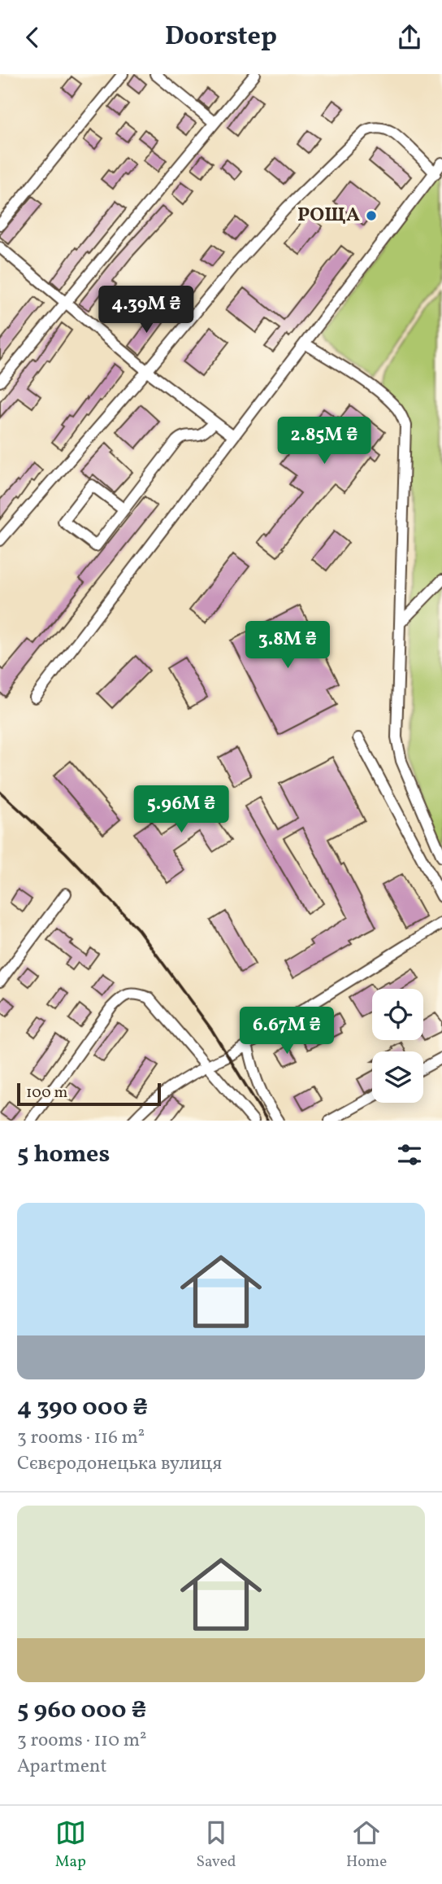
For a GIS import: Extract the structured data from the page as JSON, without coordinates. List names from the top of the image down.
{
  "places": ["РОЩА"],
  "scale_bar": "100 m",
  "page": {
    "header": "Doorstep",
    "price": [
      "4.39M ₴",
      "2.85M ₴",
      "3.8M ₴",
      "5.96M ₴",
      "6.67M ₴"
    ],
    "scale": "100 m",
    "heading": "5 homes",
    "list": [
      {
        "name": "4 390 000 ₴",
        "note": "3 rooms · 116 m² · Сєвєродонецька вулиця"
      },
      {
        "name": "5 960 000 ₴",
        "note": "3 rooms · 110 m² · Apartment"
      }
    ],
    "tabs": ["Map", "Saved", "Home"]
  }
}
